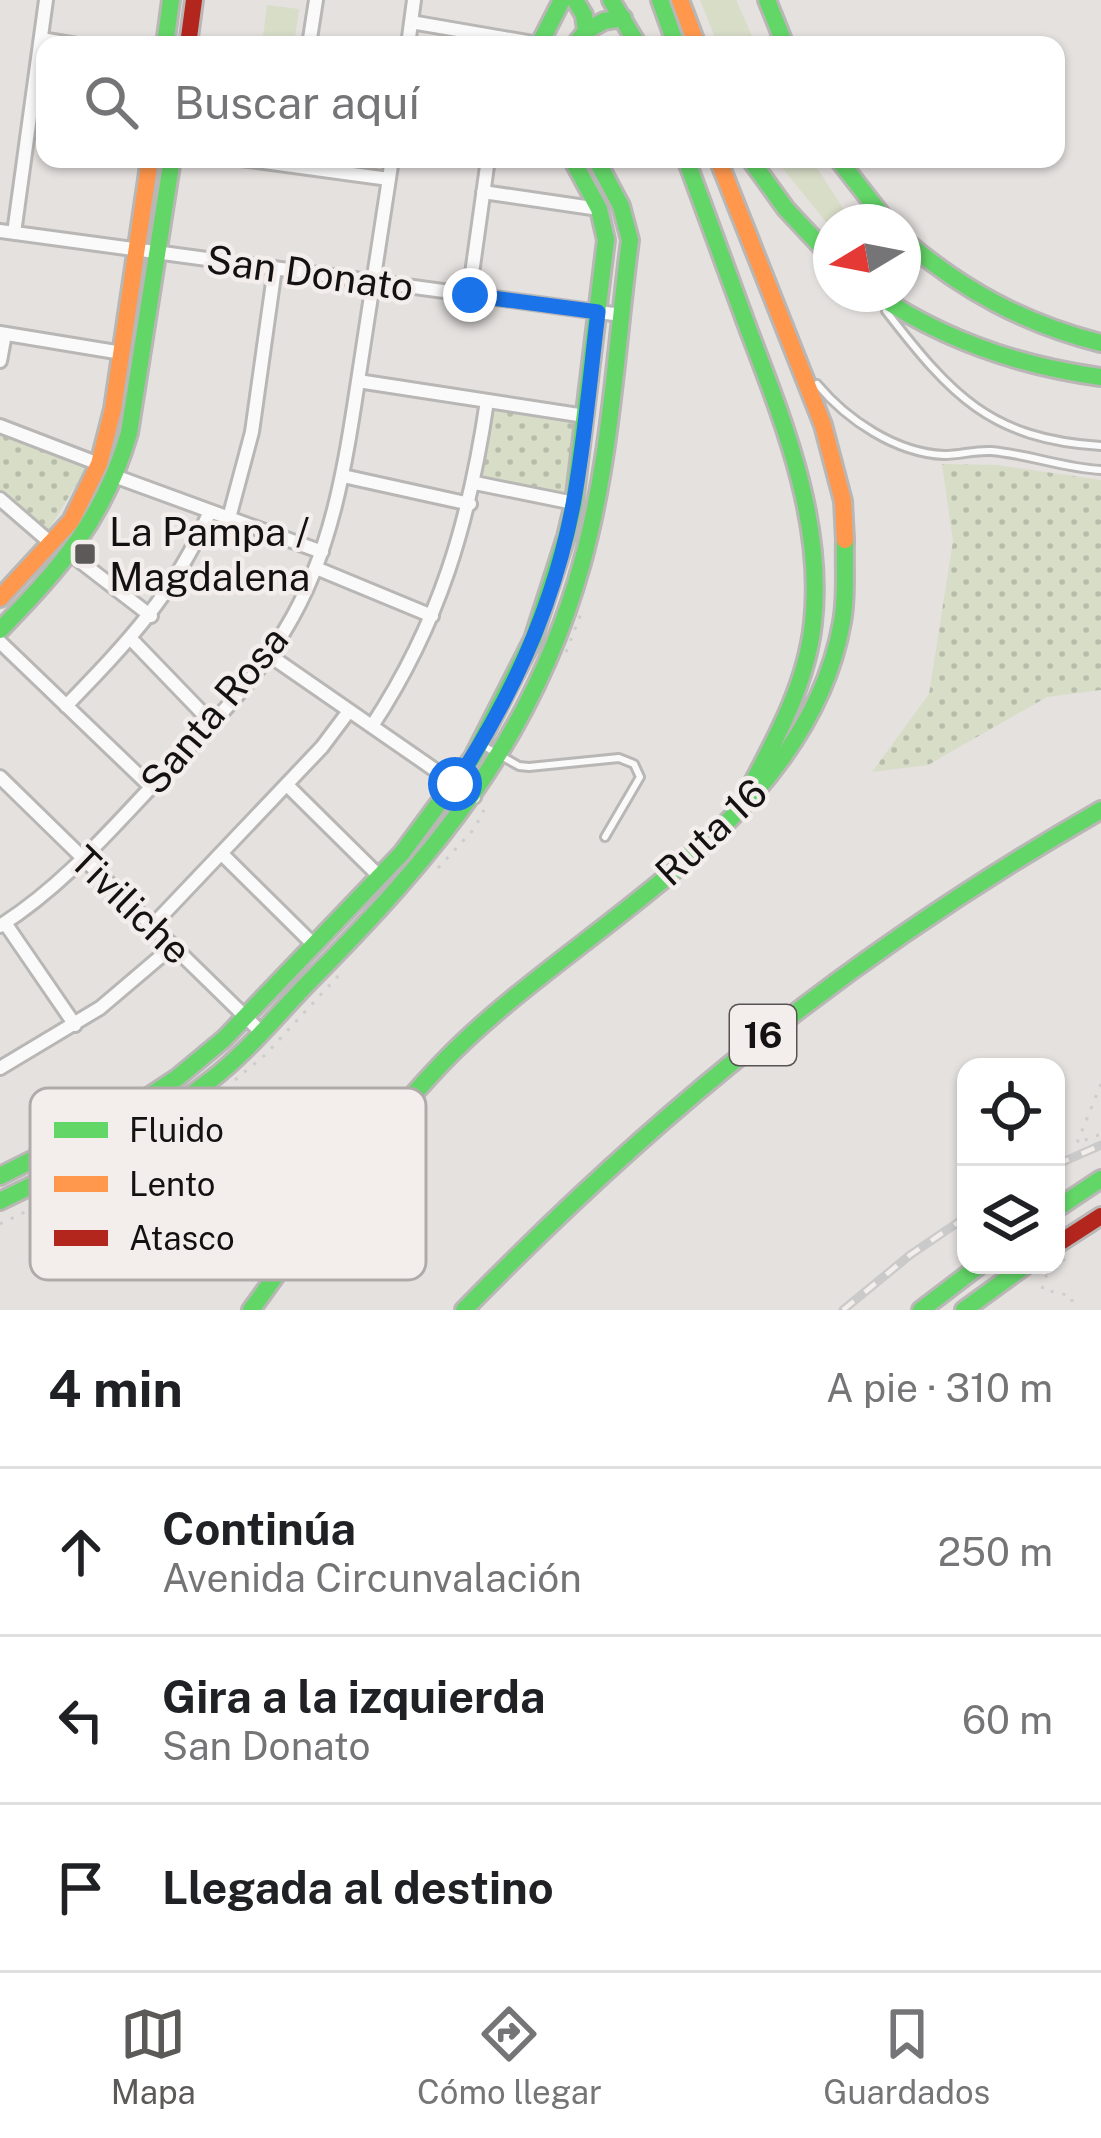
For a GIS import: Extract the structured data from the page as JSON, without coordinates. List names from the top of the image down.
{
  "streets": {
    "main road": ["Ruta 16", "16"],
    "street": ["San Donato", "Santa Rosa", "Tiviliche"]
  },
  "crossings": [
    ["San Donato", "Santa Rosa"],
    ["Santa Rosa", "Tiviliche"]
  ],
  "places": {
    "transit": ["La Pampa / Magdalena"]
  },
  "legend": ["Fluido", "Lento", "Atasco"],
  "north": "left",
  "page": {
    "search": "Buscar aquí",
    "heading": ["4 min", "A pie · 310 m"],
    "list": [
      ["Continúa", "Avenida Circunvalación", "250 m"],
      ["Gira a la izquierda", "San Donato", "60 m"],
      "Llegada al destino"
    ],
    "nav": ["Mapa", "Cómo llegar", "Guardados"]
  }
}
